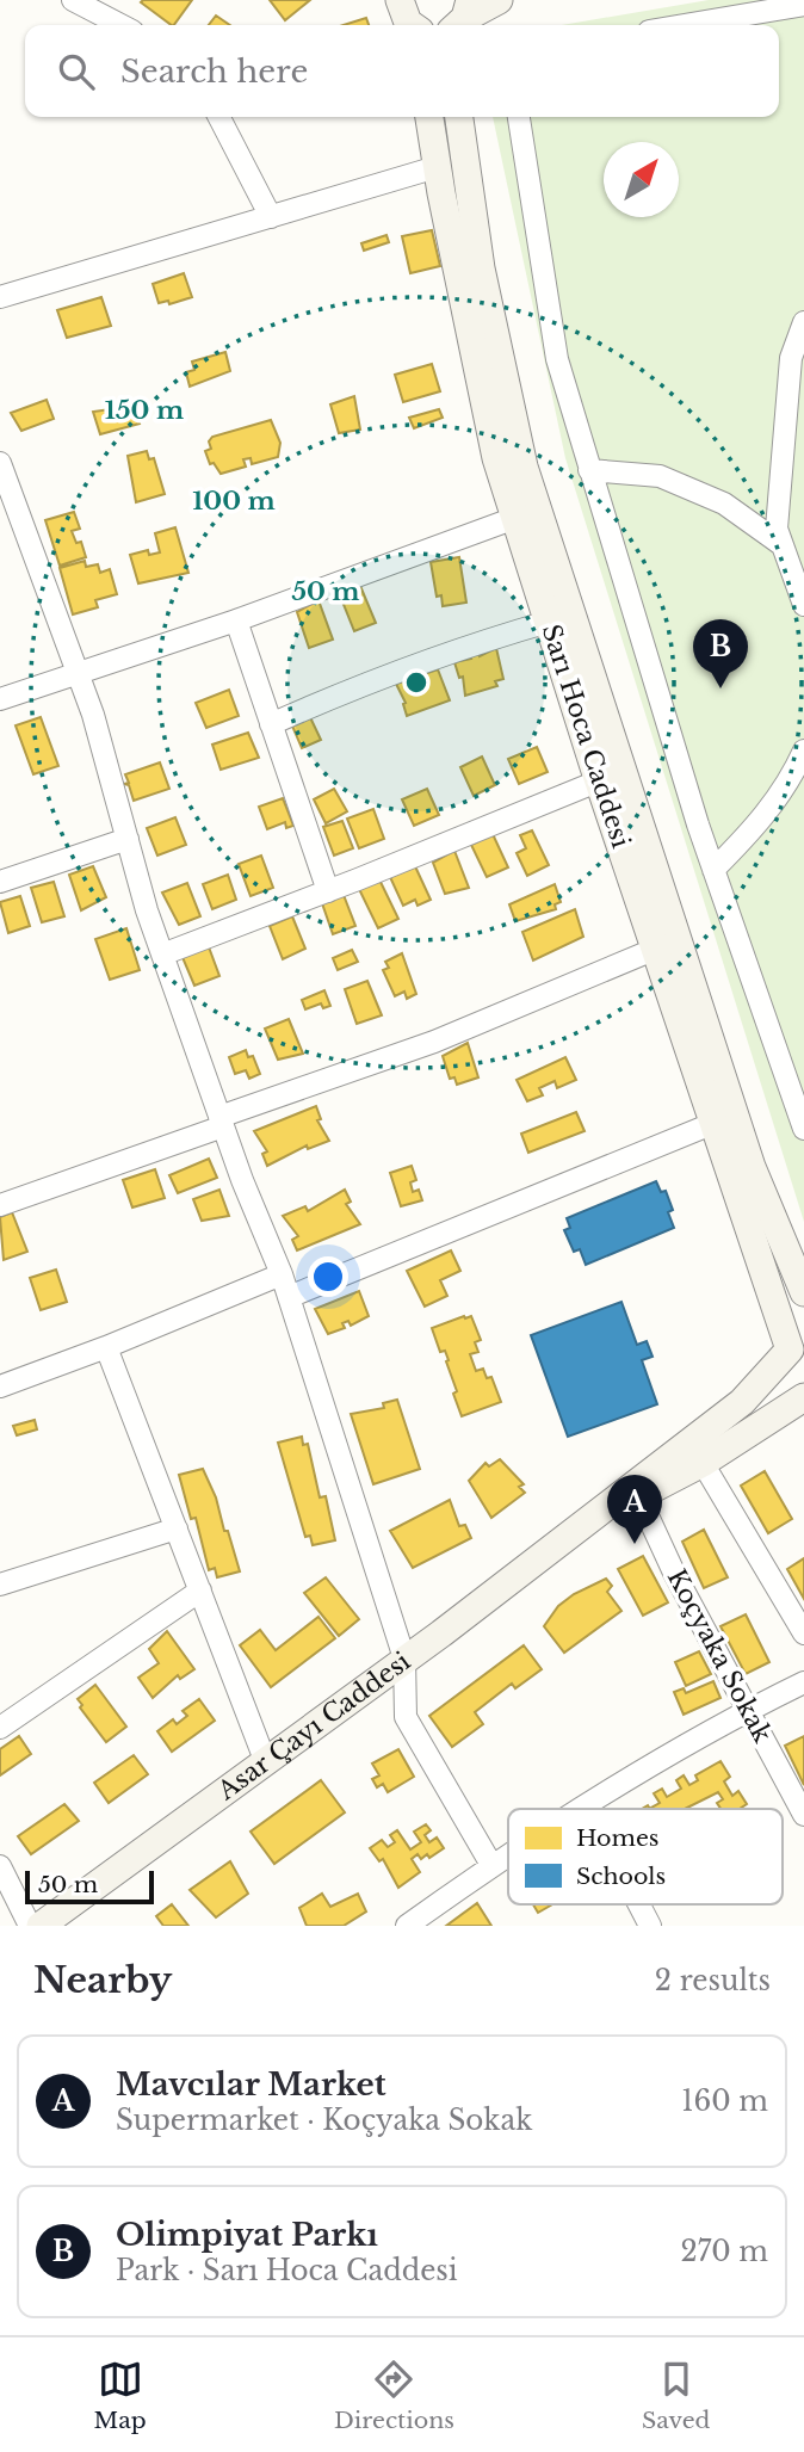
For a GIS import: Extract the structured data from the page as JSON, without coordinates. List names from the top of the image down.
{
  "streets": {
    "street": ["Sarı Hoca Caddesi", "Koçyaka Sokak", "Asar Çayı Caddesi"]
  },
  "legend": ["Homes", "Schools"],
  "scale_bar": "50 m",
  "north": "top right",
  "page": {
    "search": "Search here",
    "pins": ["B", "A"],
    "scale": "50 m",
    "heading": ["Nearby", "2 results"],
    "list": [
      {
        "mark": "A",
        "name": "Mavcılar Market",
        "note": "Supermarket · Koçyaka Sokak",
        "value": "160 m"
      },
      {
        "mark": "B",
        "name": "Olimpiyat Parkı",
        "note": "Park · Sarı Hoca Caddesi",
        "value": "270 m"
      }
    ],
    "nav": ["Map", "Directions", "Saved"]
  },
  "rings": ["150 m", "100 m", "50 m"]
}
